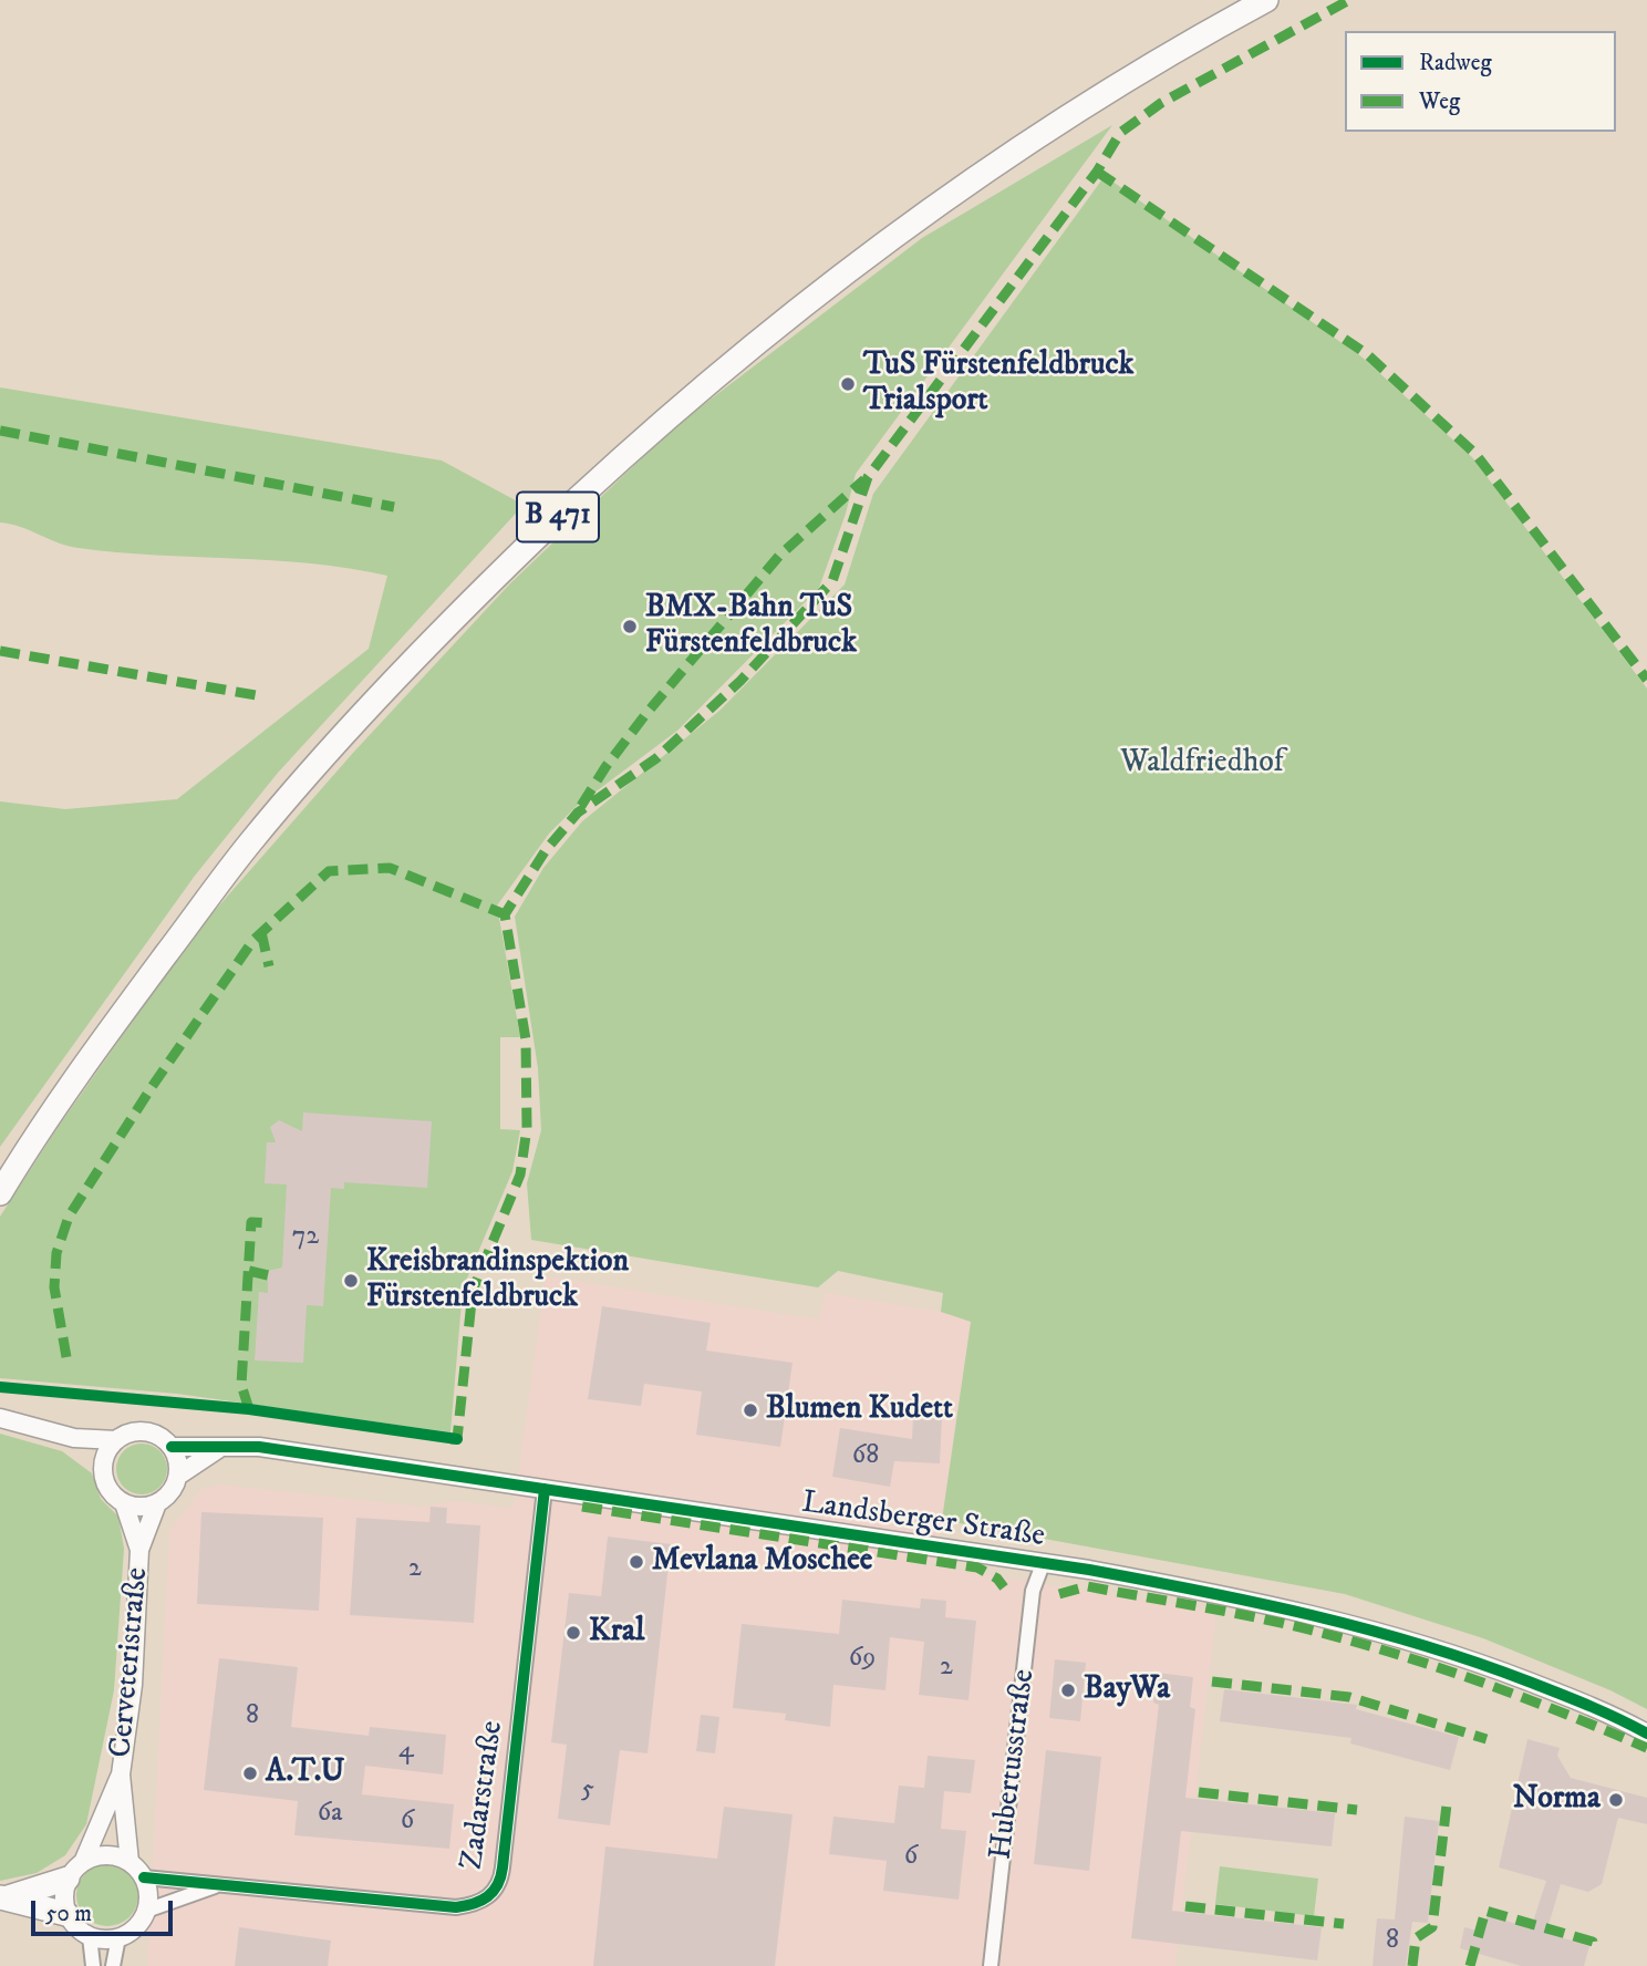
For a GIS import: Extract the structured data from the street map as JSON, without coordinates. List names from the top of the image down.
{
  "streets": {
    "highway": ["B 471"],
    "street": [
      "Landsberger Straße",
      "Cerveteristraße",
      "Hubertusstraße",
      "Zadarstraße"
    ]
  },
  "crossings": [
    ["Landsberger Straße", "Cerveteristraße"],
    ["Landsberger Straße", "Hubertusstraße"],
    ["Landsberger Straße", "Zadarstraße"],
    ["Cerveteristraße", "Zadarstraße"]
  ],
  "parks": ["Waldfriedhof"],
  "places": [
    "TuS Fürstenfeldbruck Trialsport",
    "BMX-Bahn TuS Fürstenfeldbruck",
    "Kreisbrandinspektion Fürstenfeldbruck",
    "Blumen Kudett",
    "Mevlana Moschee",
    "Kral",
    "BayWa",
    "A.T.U",
    "Norma"
  ],
  "house_numbers": [
    "72",
    "68",
    "2",
    "69",
    "2",
    "8",
    "4",
    "5",
    "6a",
    "6",
    "6",
    "8"
  ],
  "legend": ["Radweg", "Weg"],
  "scale_bar": "50 m"
}
